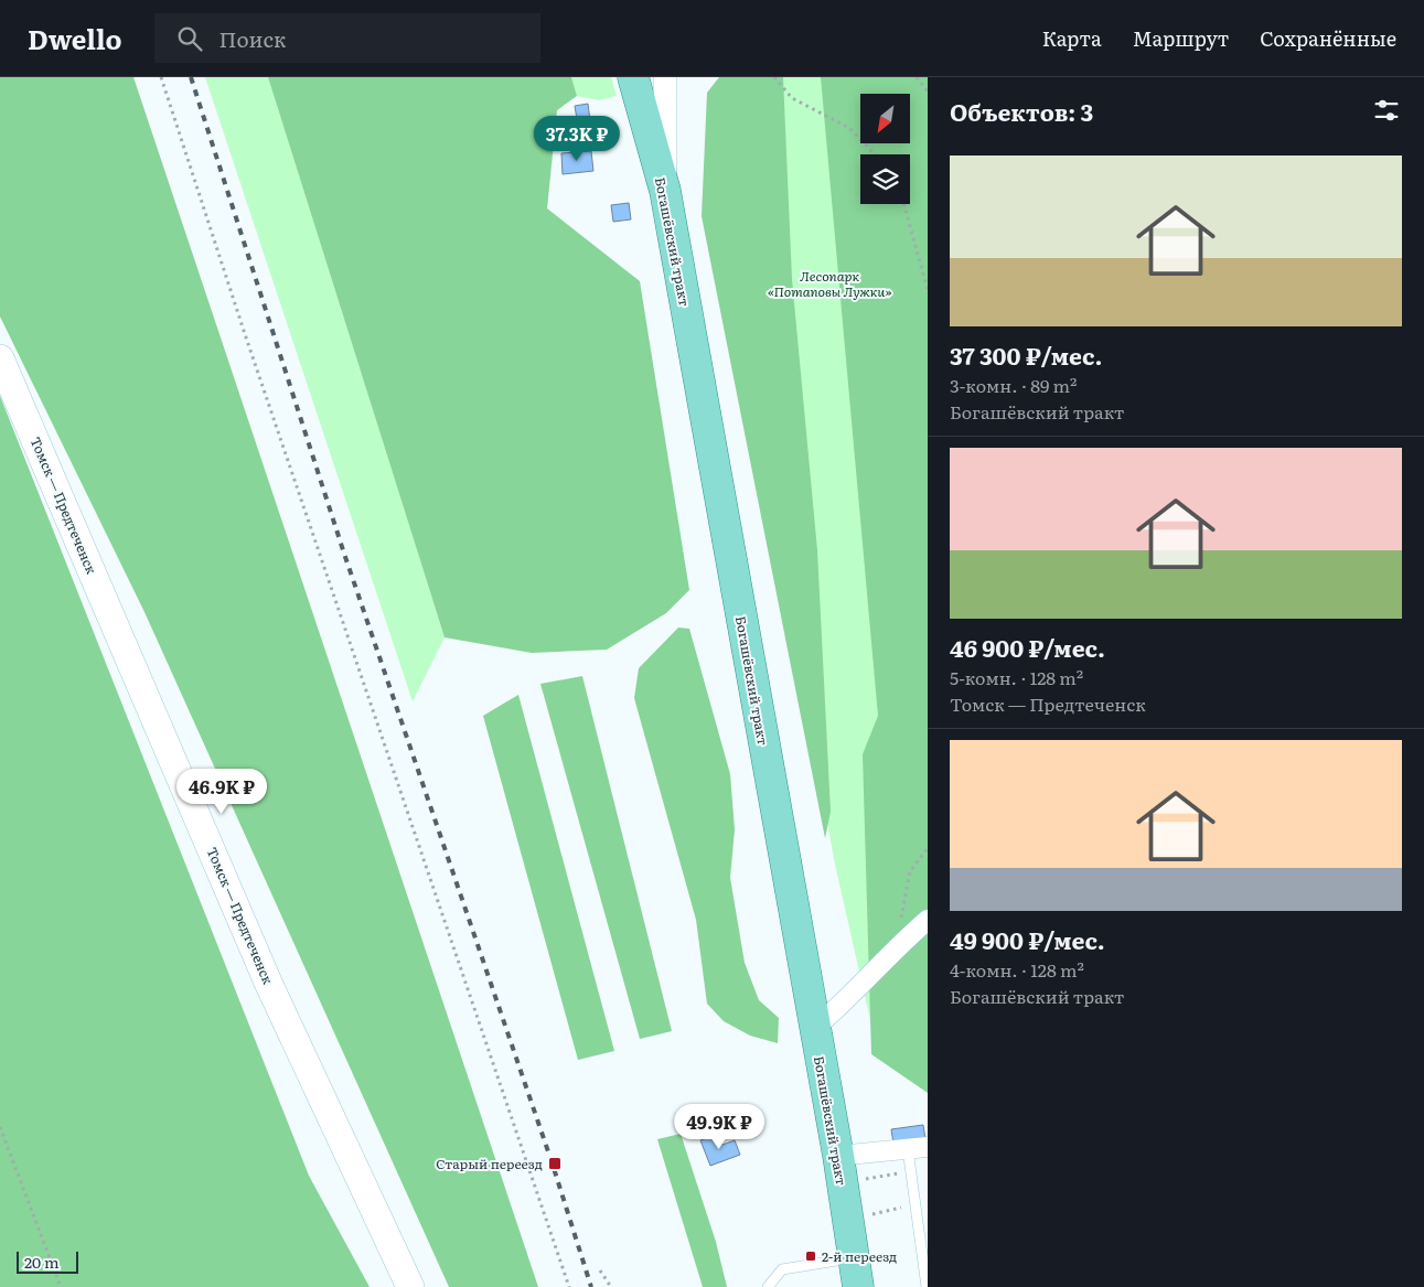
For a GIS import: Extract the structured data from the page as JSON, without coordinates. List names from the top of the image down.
{
  "streets": {
    "main road": ["Богашёвский тракт", "Томск — Предтеченск"]
  },
  "parks": ["Лесопарк «Потаповы Лужки»"],
  "places": {
    "transit": ["Старый переезд", "2-й переезд"]
  },
  "scale_bar": "20 m",
  "north": "bottom left",
  "page": {
    "header": "Dwello",
    "search": "Поиск",
    "nav": ["Карта", "Маршрут", "Сохранённые"],
    "heading": "Объектов: 3",
    "price": ["37.3K ₽", "46.9K ₽", "49.9K ₽"],
    "list": [
      {
        "name": "37 300 ₽/мес.",
        "note": "3-комн. · 89 m² · Богашёвский тракт"
      },
      {
        "name": "46 900 ₽/мес.",
        "note": "5-комн. · 128 m² · Томск — Предтеченск"
      },
      {
        "name": "49 900 ₽/мес.",
        "note": "4-комн. · 128 m² · Богашёвский тракт"
      }
    ],
    "scale": "20 m"
  }
}
